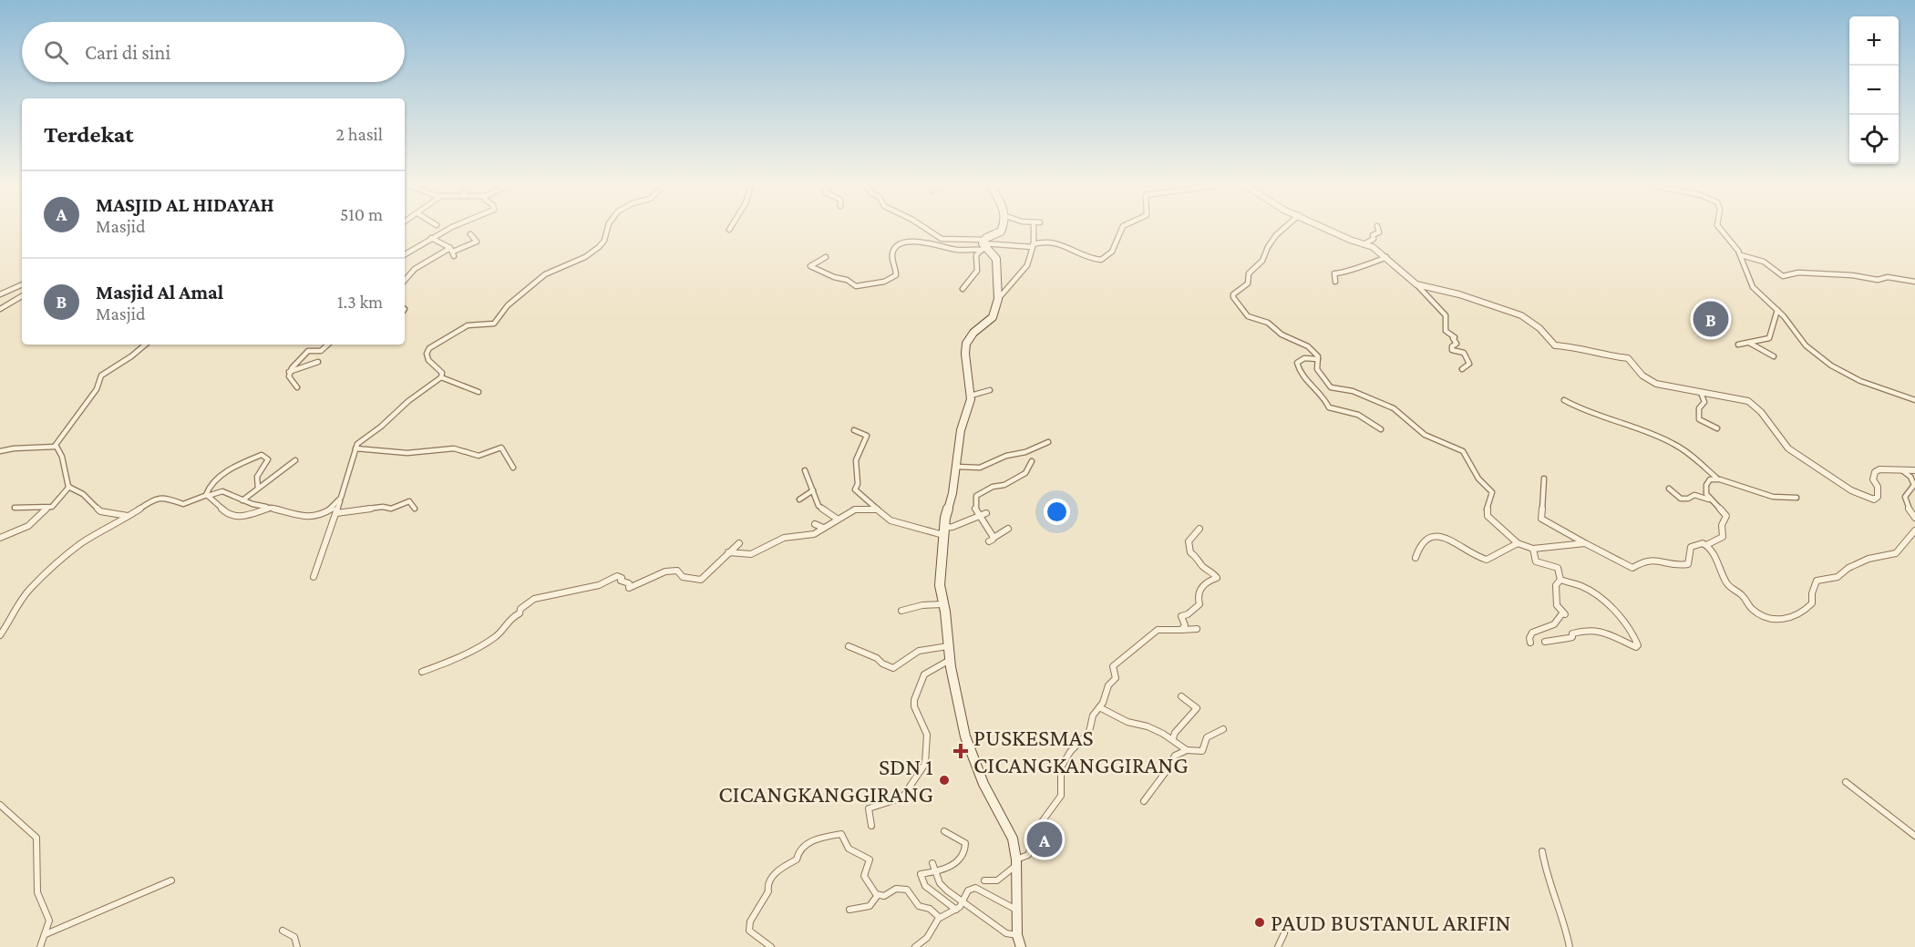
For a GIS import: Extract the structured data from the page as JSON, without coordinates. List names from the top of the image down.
{
  "places": {
    "health": ["PUSKESMAS CICANGKANGGIRANG"],
    "other": ["SDN 1 CICANGKANGGIRANG", "PAUD BUSTANUL ARIFIN"]
  },
  "page": {
    "map_buttons": ["+", "−"],
    "search": "Cari di sini",
    "heading": ["Terdekat", "2 hasil"],
    "list": [
      {
        "mark": "A",
        "name": "MASJID AL HIDAYAH",
        "note": "Masjid",
        "value": "510 m"
      },
      {
        "mark": "B",
        "name": "Masjid Al Amal",
        "note": "Masjid",
        "value": "1.3 km"
      }
    ],
    "pins": ["B", "A"]
  }
}
